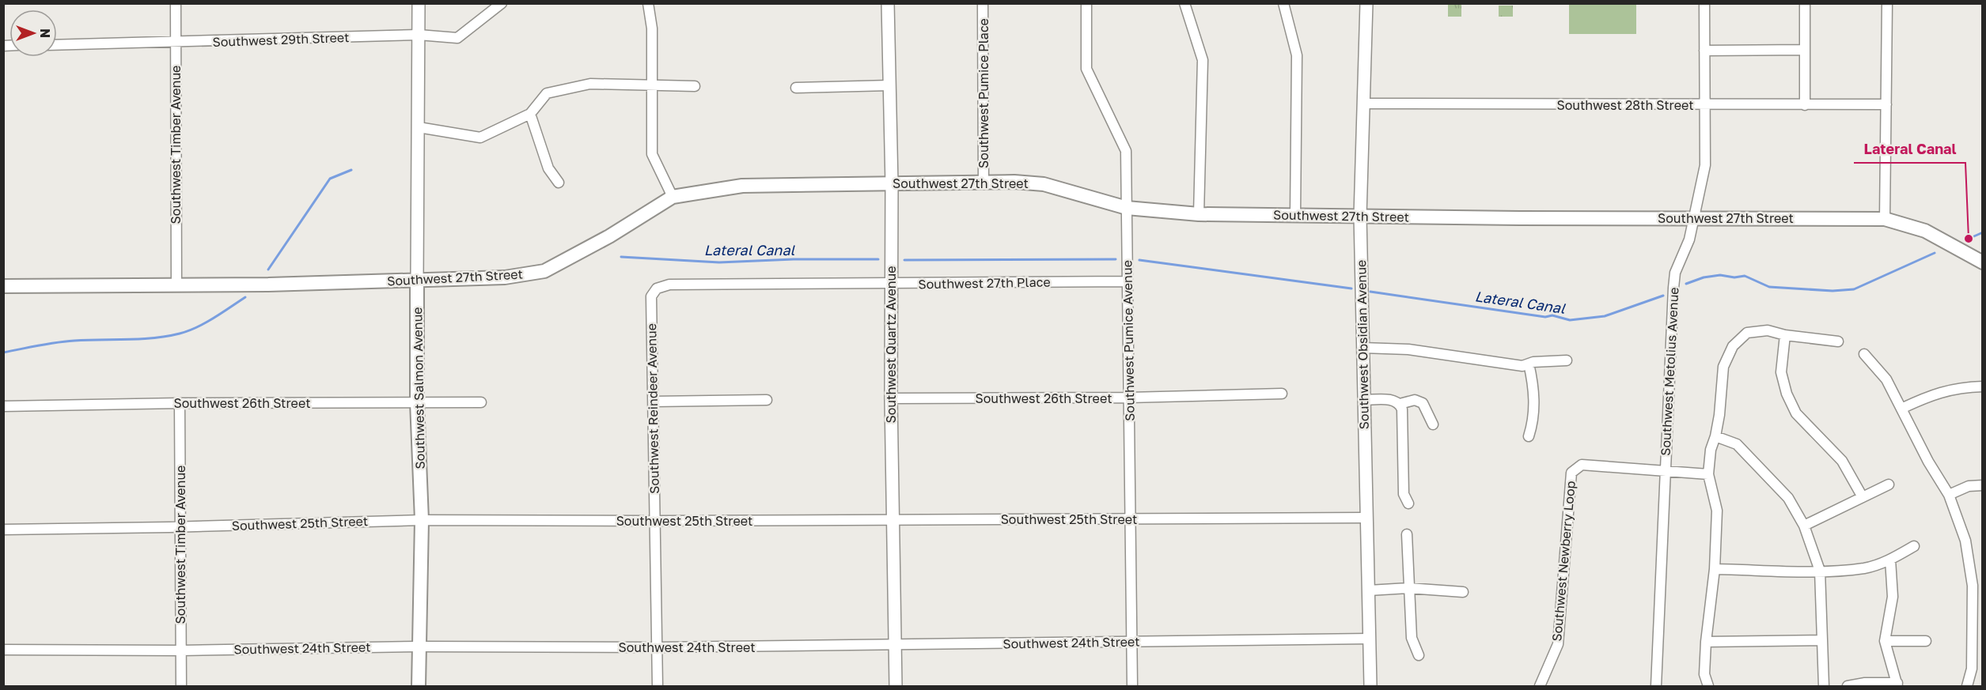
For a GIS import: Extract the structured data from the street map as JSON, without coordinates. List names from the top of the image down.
{
  "streets": {
    "main road": ["Southwest 27th Street", "Southwest Salmon Avenue"],
    "street": [
      "Southwest 29th Street",
      "Southwest Pumice Place",
      "Southwest 28th Street",
      "Southwest Timber Avenue",
      "Southwest 27th Place",
      "Southwest Pumice Avenue",
      "Southwest Quartz Avenue",
      "Southwest Obsidian Avenue",
      "Southwest Metolius Avenue",
      "Southwest 26th Street",
      "Southwest Reindeer Avenue",
      "Southwest 25th Street",
      "Southwest Newberry Loop",
      "Southwest 24th Street"
    ]
  },
  "crossings": [
    ["Southwest 29th Street", "Southwest Timber Avenue"],
    ["Southwest 29th Street", "Southwest Salmon Avenue"],
    ["Southwest Pumice Place", "Southwest 27th Street"],
    ["Southwest 28th Street", "Southwest Obsidian Avenue"],
    ["Southwest 28th Street", "Southwest Metolius Avenue"],
    ["Southwest Timber Avenue", "Southwest 27th Street"],
    ["Southwest Timber Avenue", "Southwest 26th Street"],
    ["Southwest Timber Avenue", "Southwest 25th Street"],
    ["Southwest Timber Avenue", "Southwest 24th Street"],
    ["Southwest 27th Street", "Southwest Pumice Avenue"],
    ["Southwest 27th Street", "Southwest Quartz Avenue"],
    ["Southwest 27th Street", "Southwest Obsidian Avenue"],
    ["Southwest 27th Street", "Southwest Metolius Avenue"],
    ["Southwest 27th Street", "Southwest Salmon Avenue"],
    ["Southwest 27th Place", "Southwest Pumice Avenue"],
    ["Southwest 27th Place", "Southwest Quartz Avenue"],
    ["Southwest 27th Place", "Southwest Reindeer Avenue"],
    ["Southwest Pumice Avenue", "Southwest 26th Street"],
    ["Southwest Pumice Avenue", "Southwest 25th Street"],
    ["Southwest Pumice Avenue", "Southwest 24th Street"],
    ["Southwest Quartz Avenue", "Southwest 26th Street"],
    ["Southwest Quartz Avenue", "Southwest 25th Street"],
    ["Southwest Quartz Avenue", "Southwest 24th Street"],
    ["Southwest Obsidian Avenue", "Southwest 25th Street"],
    ["Southwest Obsidian Avenue", "Southwest 24th Street"],
    ["Southwest Metolius Avenue", "Southwest Newberry Loop"],
    ["Southwest Salmon Avenue", "Southwest 26th Street"],
    ["Southwest Salmon Avenue", "Southwest 25th Street"],
    ["Southwest Salmon Avenue", "Southwest 24th Street"],
    ["Southwest Reindeer Avenue", "Southwest 25th Street"],
    ["Southwest Reindeer Avenue", "Southwest 24th Street"]
  ],
  "water": ["Lateral Canal"],
  "places": ["Lateral Canal"],
  "north": "right"
}
